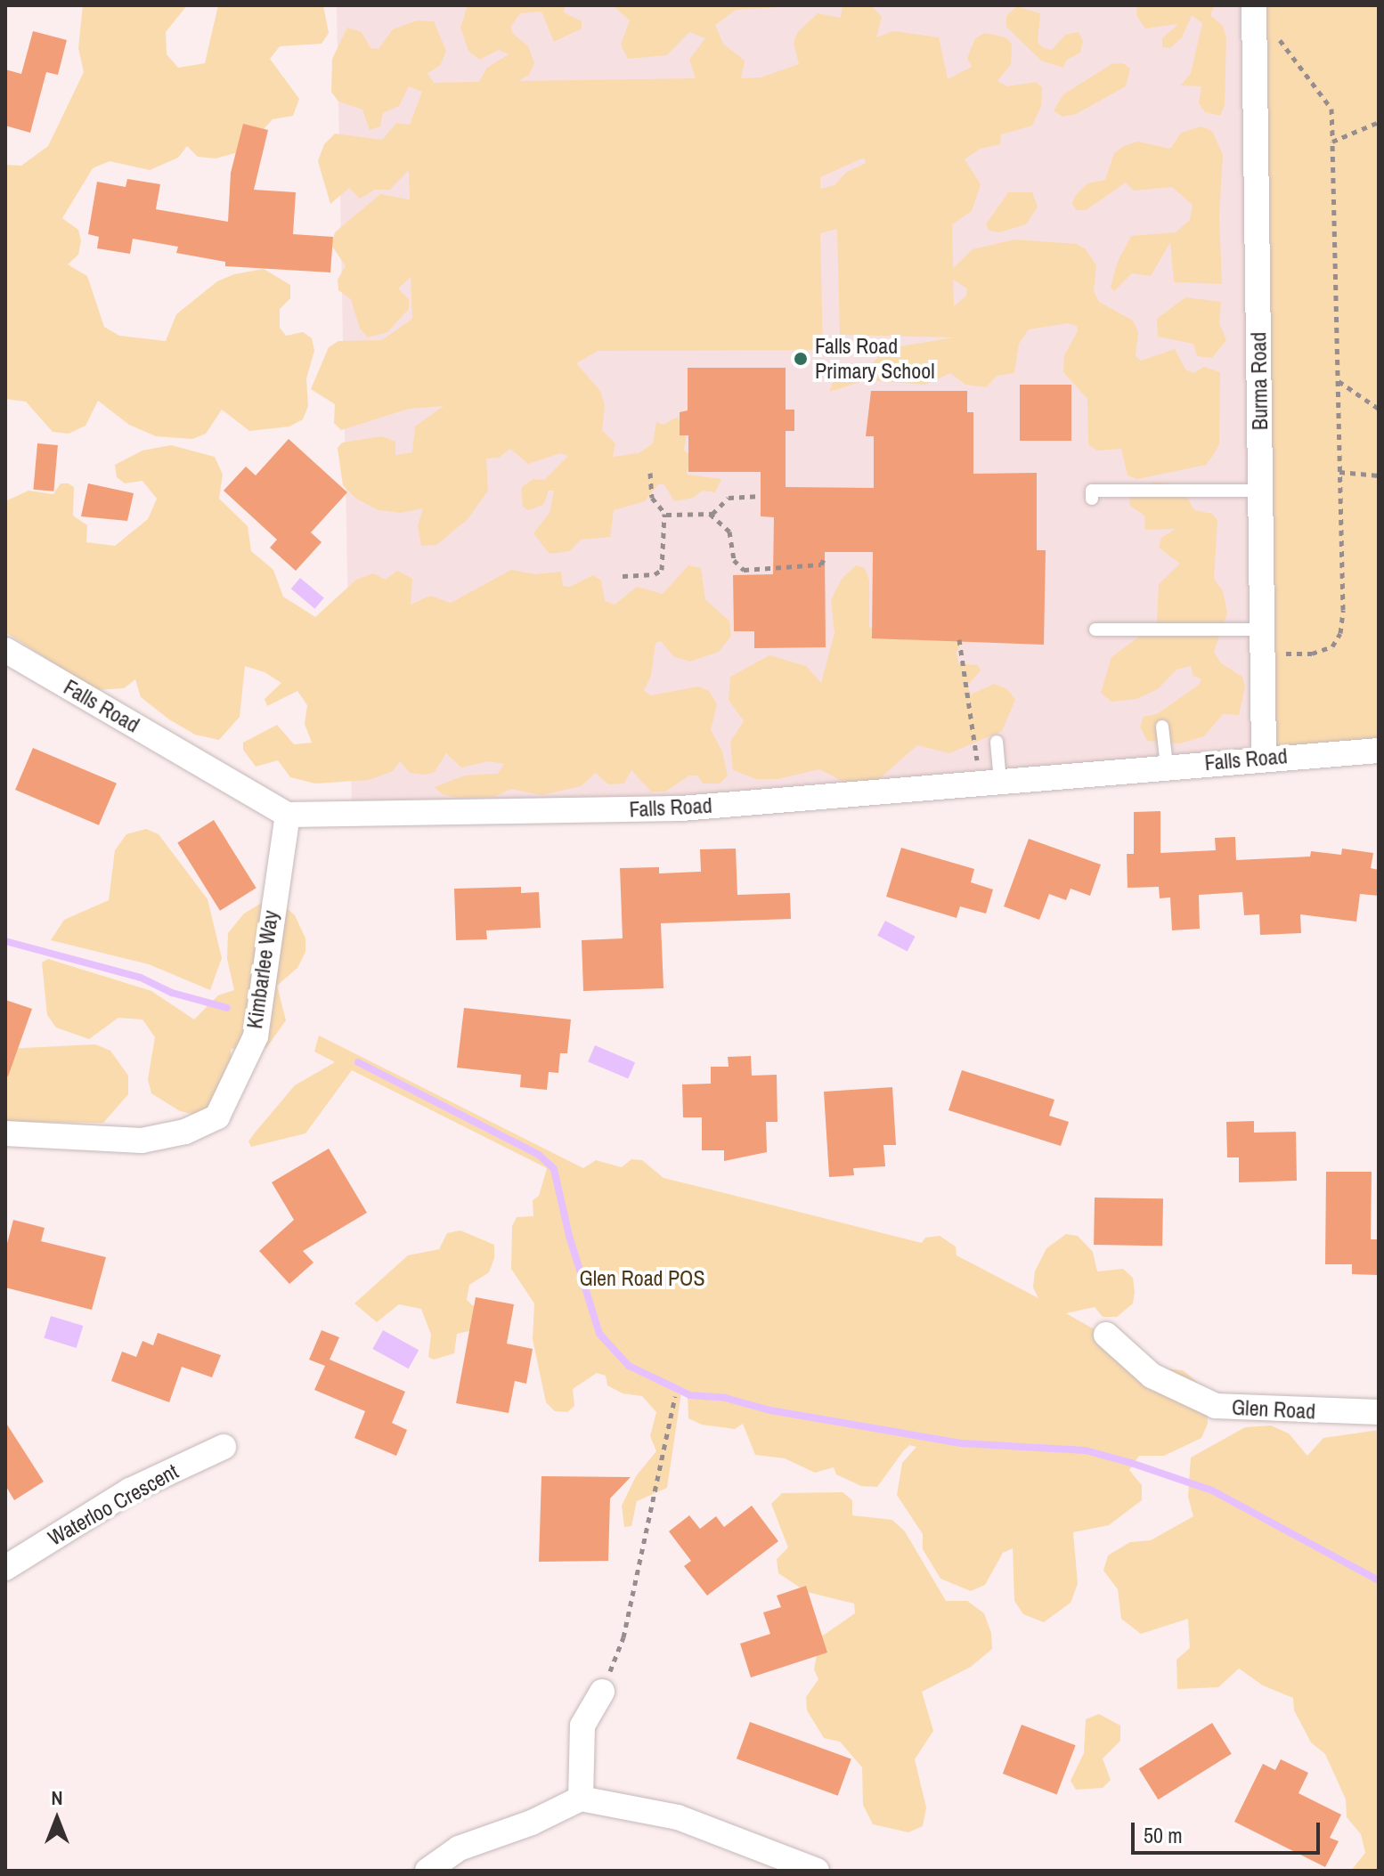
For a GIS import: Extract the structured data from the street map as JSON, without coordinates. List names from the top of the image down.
{
  "streets": {
    "street": [
      "Burma Road",
      "Falls Road",
      "Kimbarlee Way",
      "Glen Road",
      "Waterloo Crescent"
    ]
  },
  "crossings": [
    ["Burma Road", "Falls Road"],
    ["Falls Road", "Kimbarlee Way"]
  ],
  "parks": ["Glen Road POS"],
  "places": ["Falls Road Primary School"],
  "scale_bar": "50 m",
  "north": "top"
}
